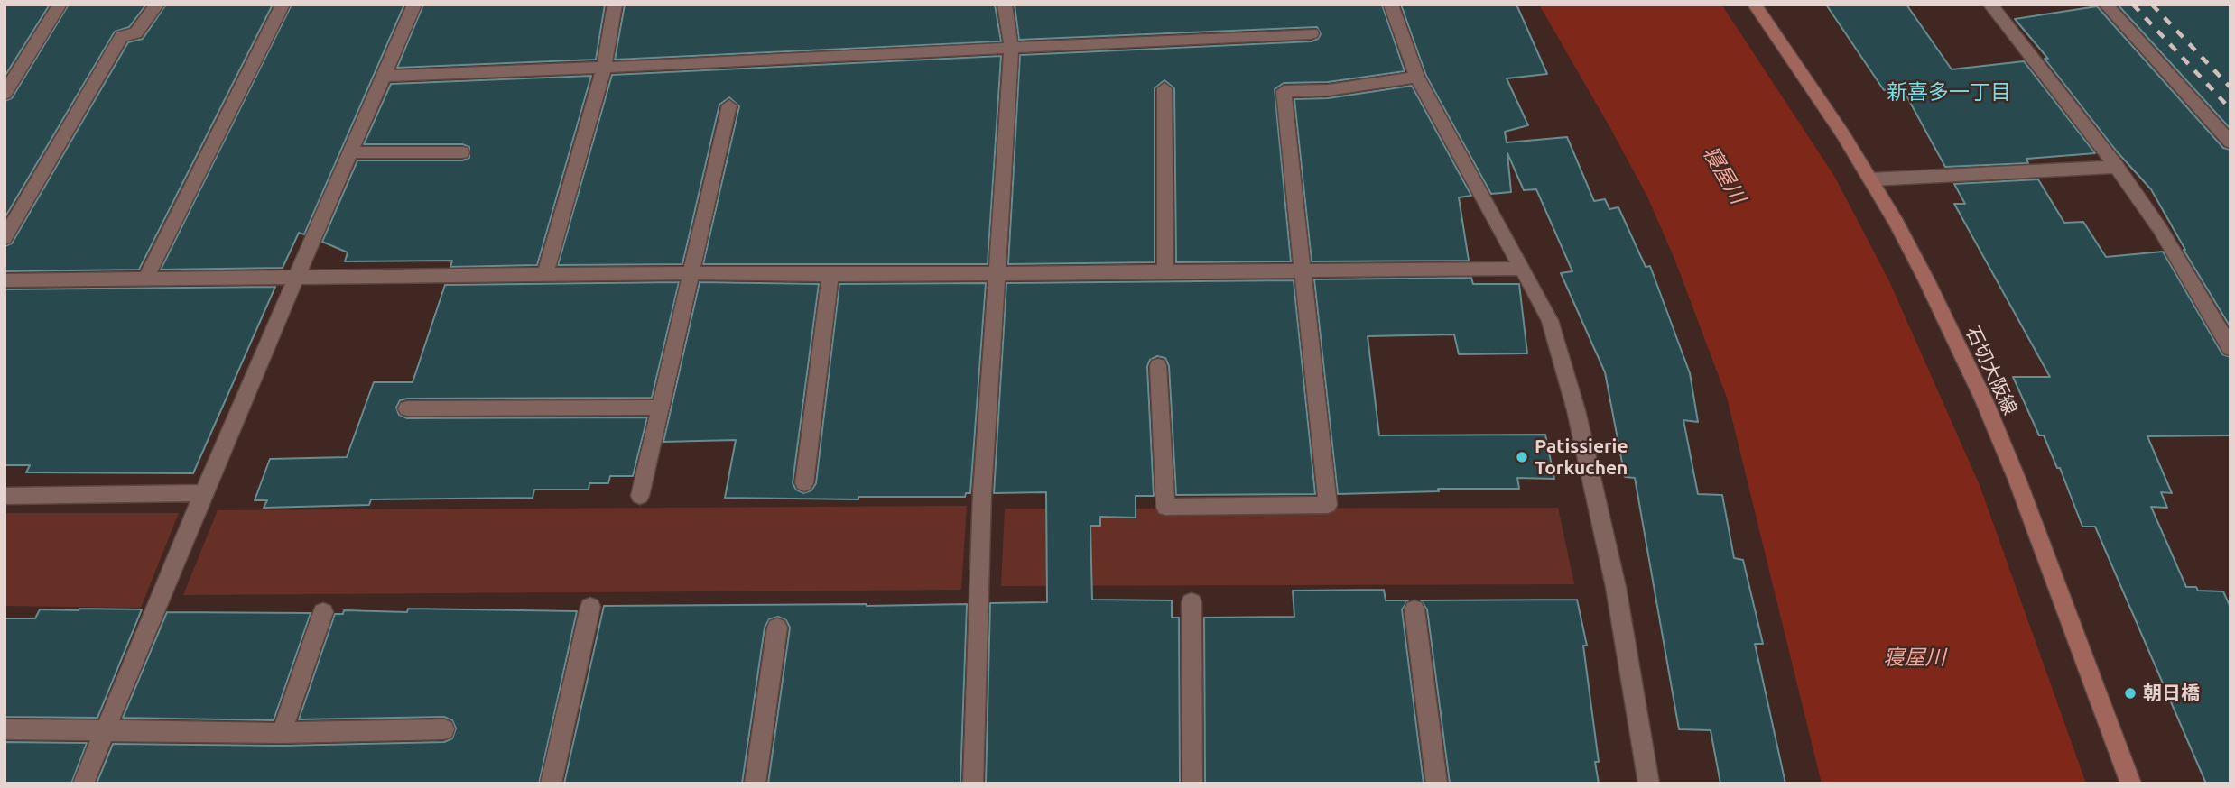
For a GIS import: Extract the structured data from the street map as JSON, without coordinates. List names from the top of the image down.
{
  "streets": {
    "main road": ["石切大阪線"]
  },
  "districts": ["新喜多一丁目"],
  "water": ["寝屋川"],
  "places": ["Patissierie Torkuchen", "朝日橋"]
}
